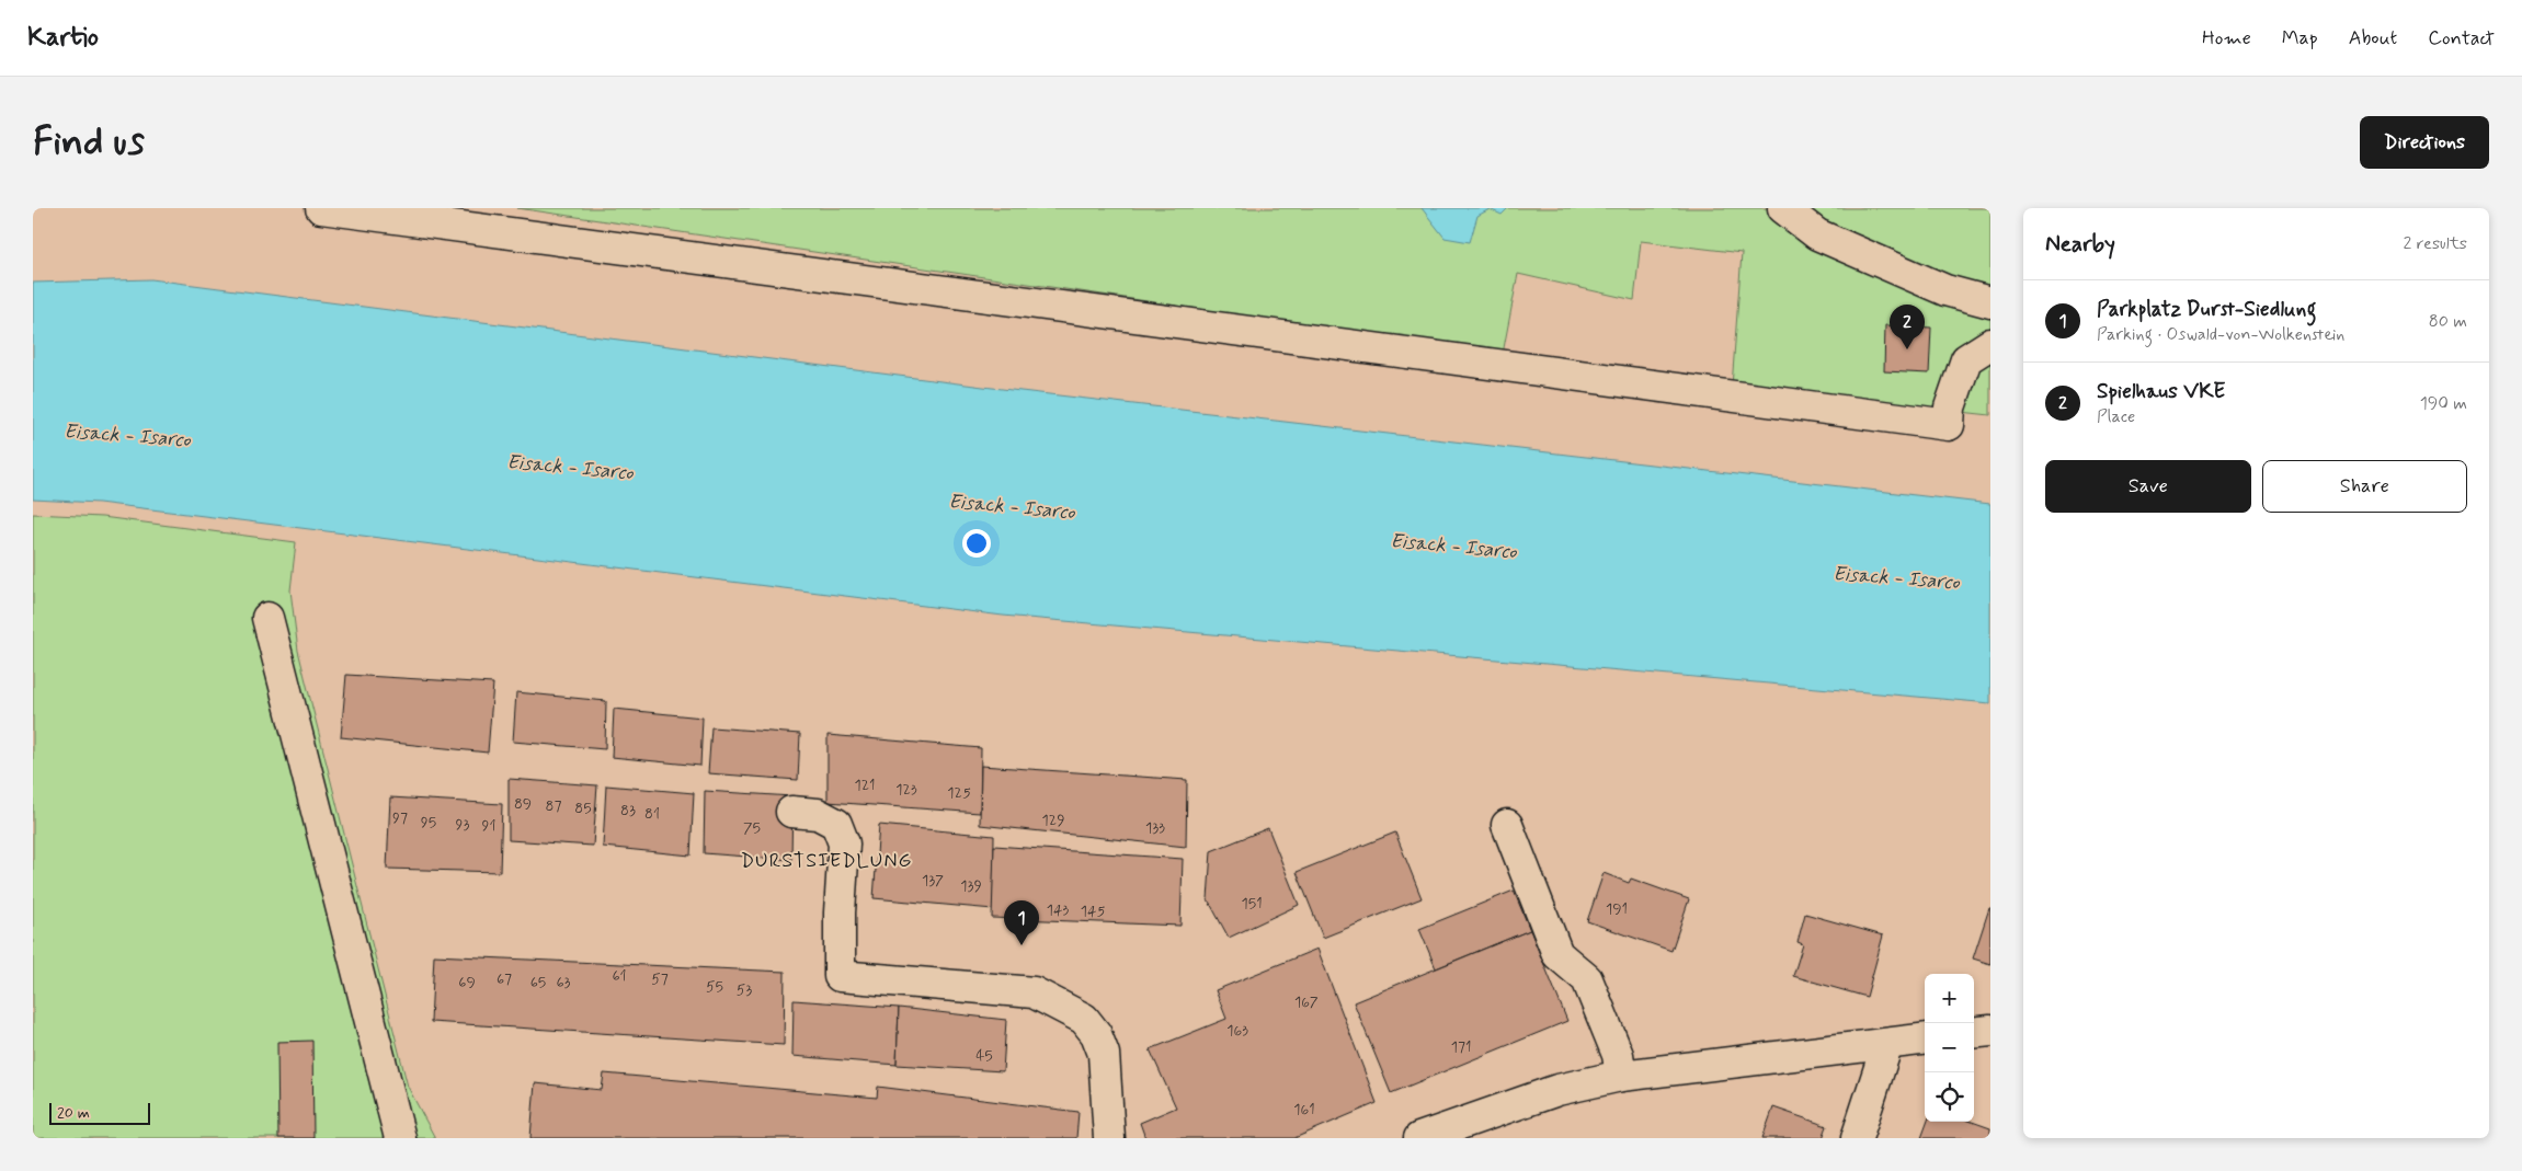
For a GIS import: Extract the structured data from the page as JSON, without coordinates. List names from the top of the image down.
{
  "districts": ["DURSTSIEDLUNG"],
  "water": ["Eisack - Isarco"],
  "house_numbers": [
    "121",
    "123",
    "125",
    "89",
    "87",
    "85",
    "83",
    "81",
    "97",
    "129",
    "95",
    "93",
    "91",
    "75",
    "133",
    "137",
    "139",
    "151",
    "191",
    "143",
    "145",
    "61",
    "67",
    "57",
    "69",
    "65",
    "63",
    "55",
    "53",
    "167",
    "163",
    "171",
    "45",
    "161"
  ],
  "scale_bar": "20 m",
  "page": {
    "header": "Kartio",
    "nav": [
      "Home",
      "Map",
      "About",
      "Contact"
    ],
    "buttons": [
      "Directions",
      ["Save", "Share"]
    ],
    "title": "Find us",
    "heading": ["Nearby", "2 results"],
    "list": [
      {
        "mark": "1",
        "name": "Parkplatz Durst-Siedlung",
        "note": "Parking · Oswald-von-Wolkenstein",
        "value": "80 m"
      },
      {
        "mark": "2",
        "name": "Spielhaus VKE",
        "note": "Place",
        "value": "190 m"
      }
    ],
    "pins": ["2", "1"],
    "map_buttons": ["+", "−"],
    "scale": "20 m"
  }
}
